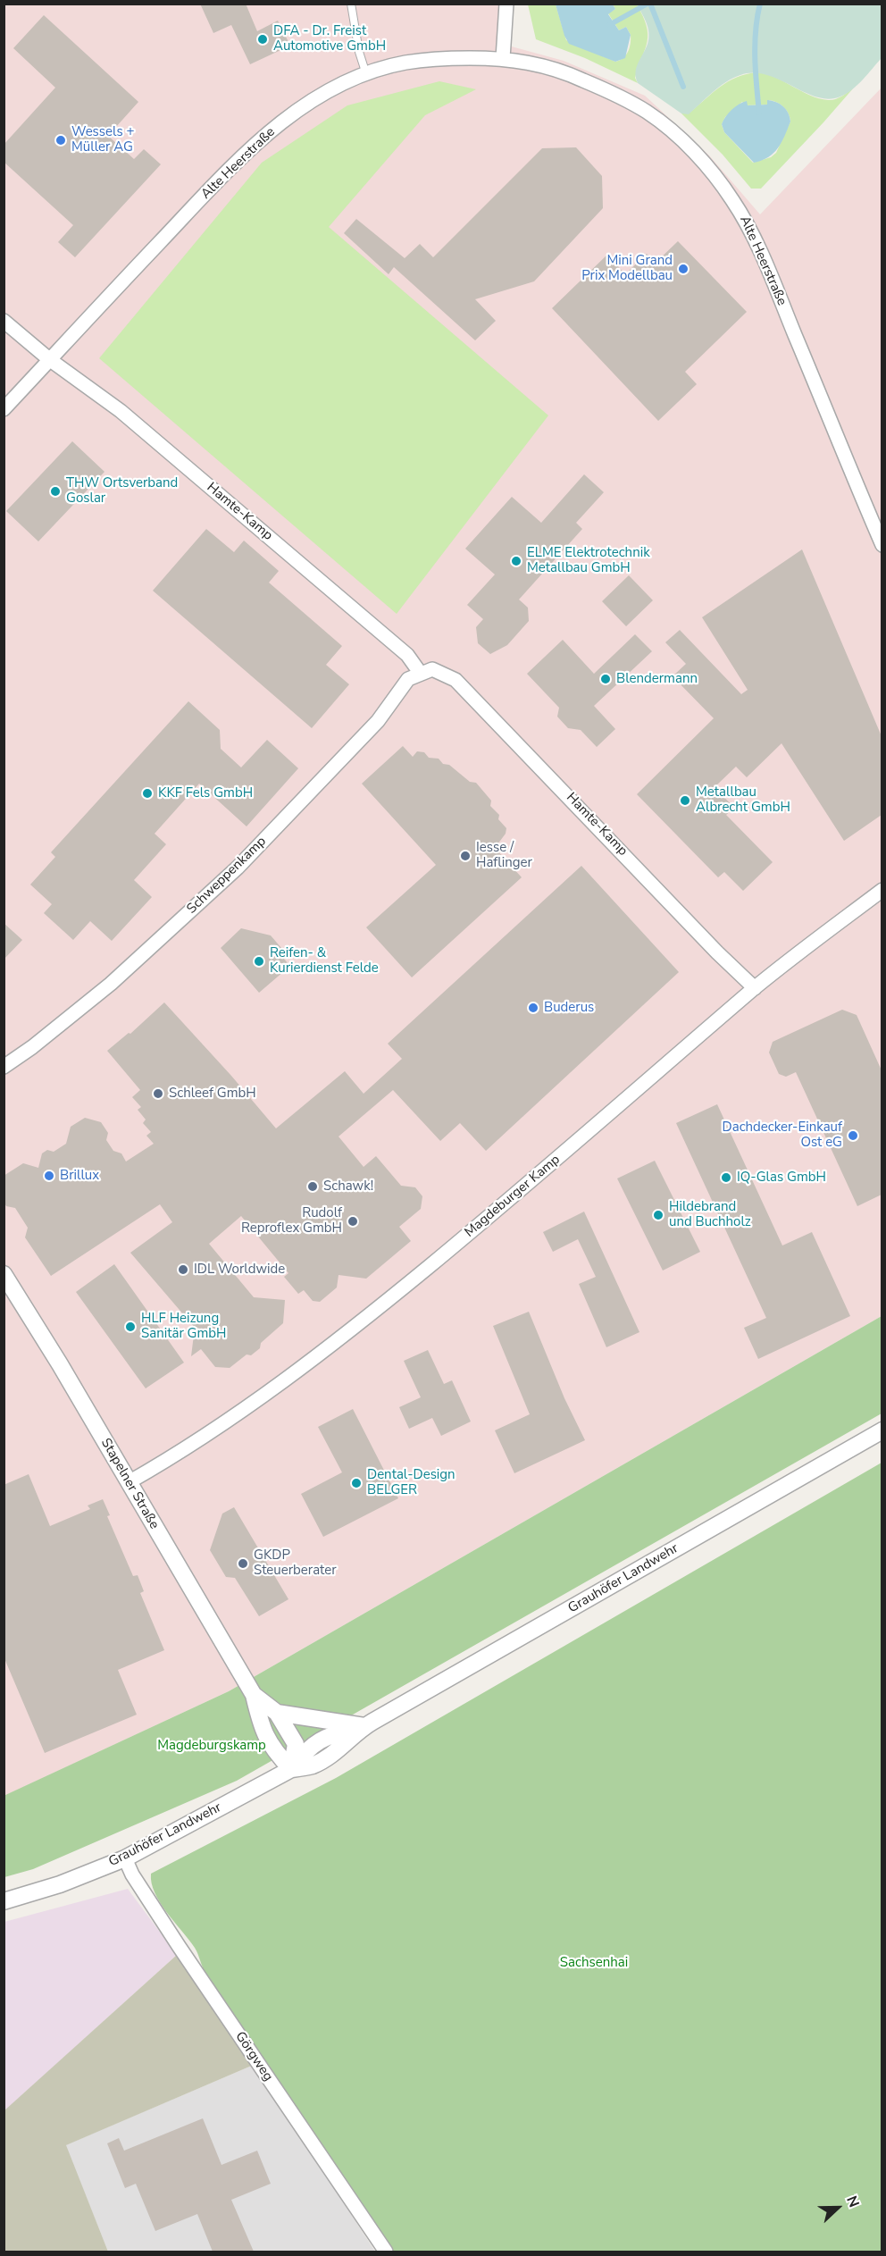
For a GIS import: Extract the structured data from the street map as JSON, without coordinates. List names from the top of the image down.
{
  "streets": {
    "street": [
      "Alte Heerstraße",
      "Hamte-Kamp",
      "Schweppenkamp",
      "Magdeburger Kamp",
      "Stapelner Straße",
      "Grauhöfer Landwehr",
      "Görgweg"
    ]
  },
  "crossings": [
    ["Alte Heerstraße", "Hamte-Kamp"],
    ["Hamte-Kamp", "Schweppenkamp"],
    ["Hamte-Kamp", "Magdeburger Kamp"],
    ["Magdeburger Kamp", "Stapelner Straße"],
    ["Stapelner Straße", "Grauhöfer Landwehr"],
    ["Grauhöfer Landwehr", "Görgweg"]
  ],
  "parks": ["Magdeburgskamp", "Sachsenhai"],
  "places": [
    "DFA - Dr. Freist Automotive GmbH",
    "Wessels + Müller AG",
    "Mini Grand Prix Modellbau",
    "THW Ortsverband Goslar",
    "ELME Elektrotechnik Metallbau GmbH",
    "Blendermann",
    "KKF Fels GmbH",
    "Metallbau Albrecht GmbH",
    "Iesse / Haflinger",
    "Reifen- & Kurierdienst Felde",
    "Buderus",
    "Schleef GmbH",
    "Dachdecker-Einkauf Ost eG",
    "Brillux",
    "IQ-Glas GmbH",
    "Schawk!",
    "Hildebrand und Buchholz",
    "Rudolf Reproflex GmbH",
    "IDL Worldwide",
    "HLF Heizung Sanitär GmbH",
    "Dental-Design BELGER",
    "GKDP Steuerberater"
  ],
  "north": "right"
}
